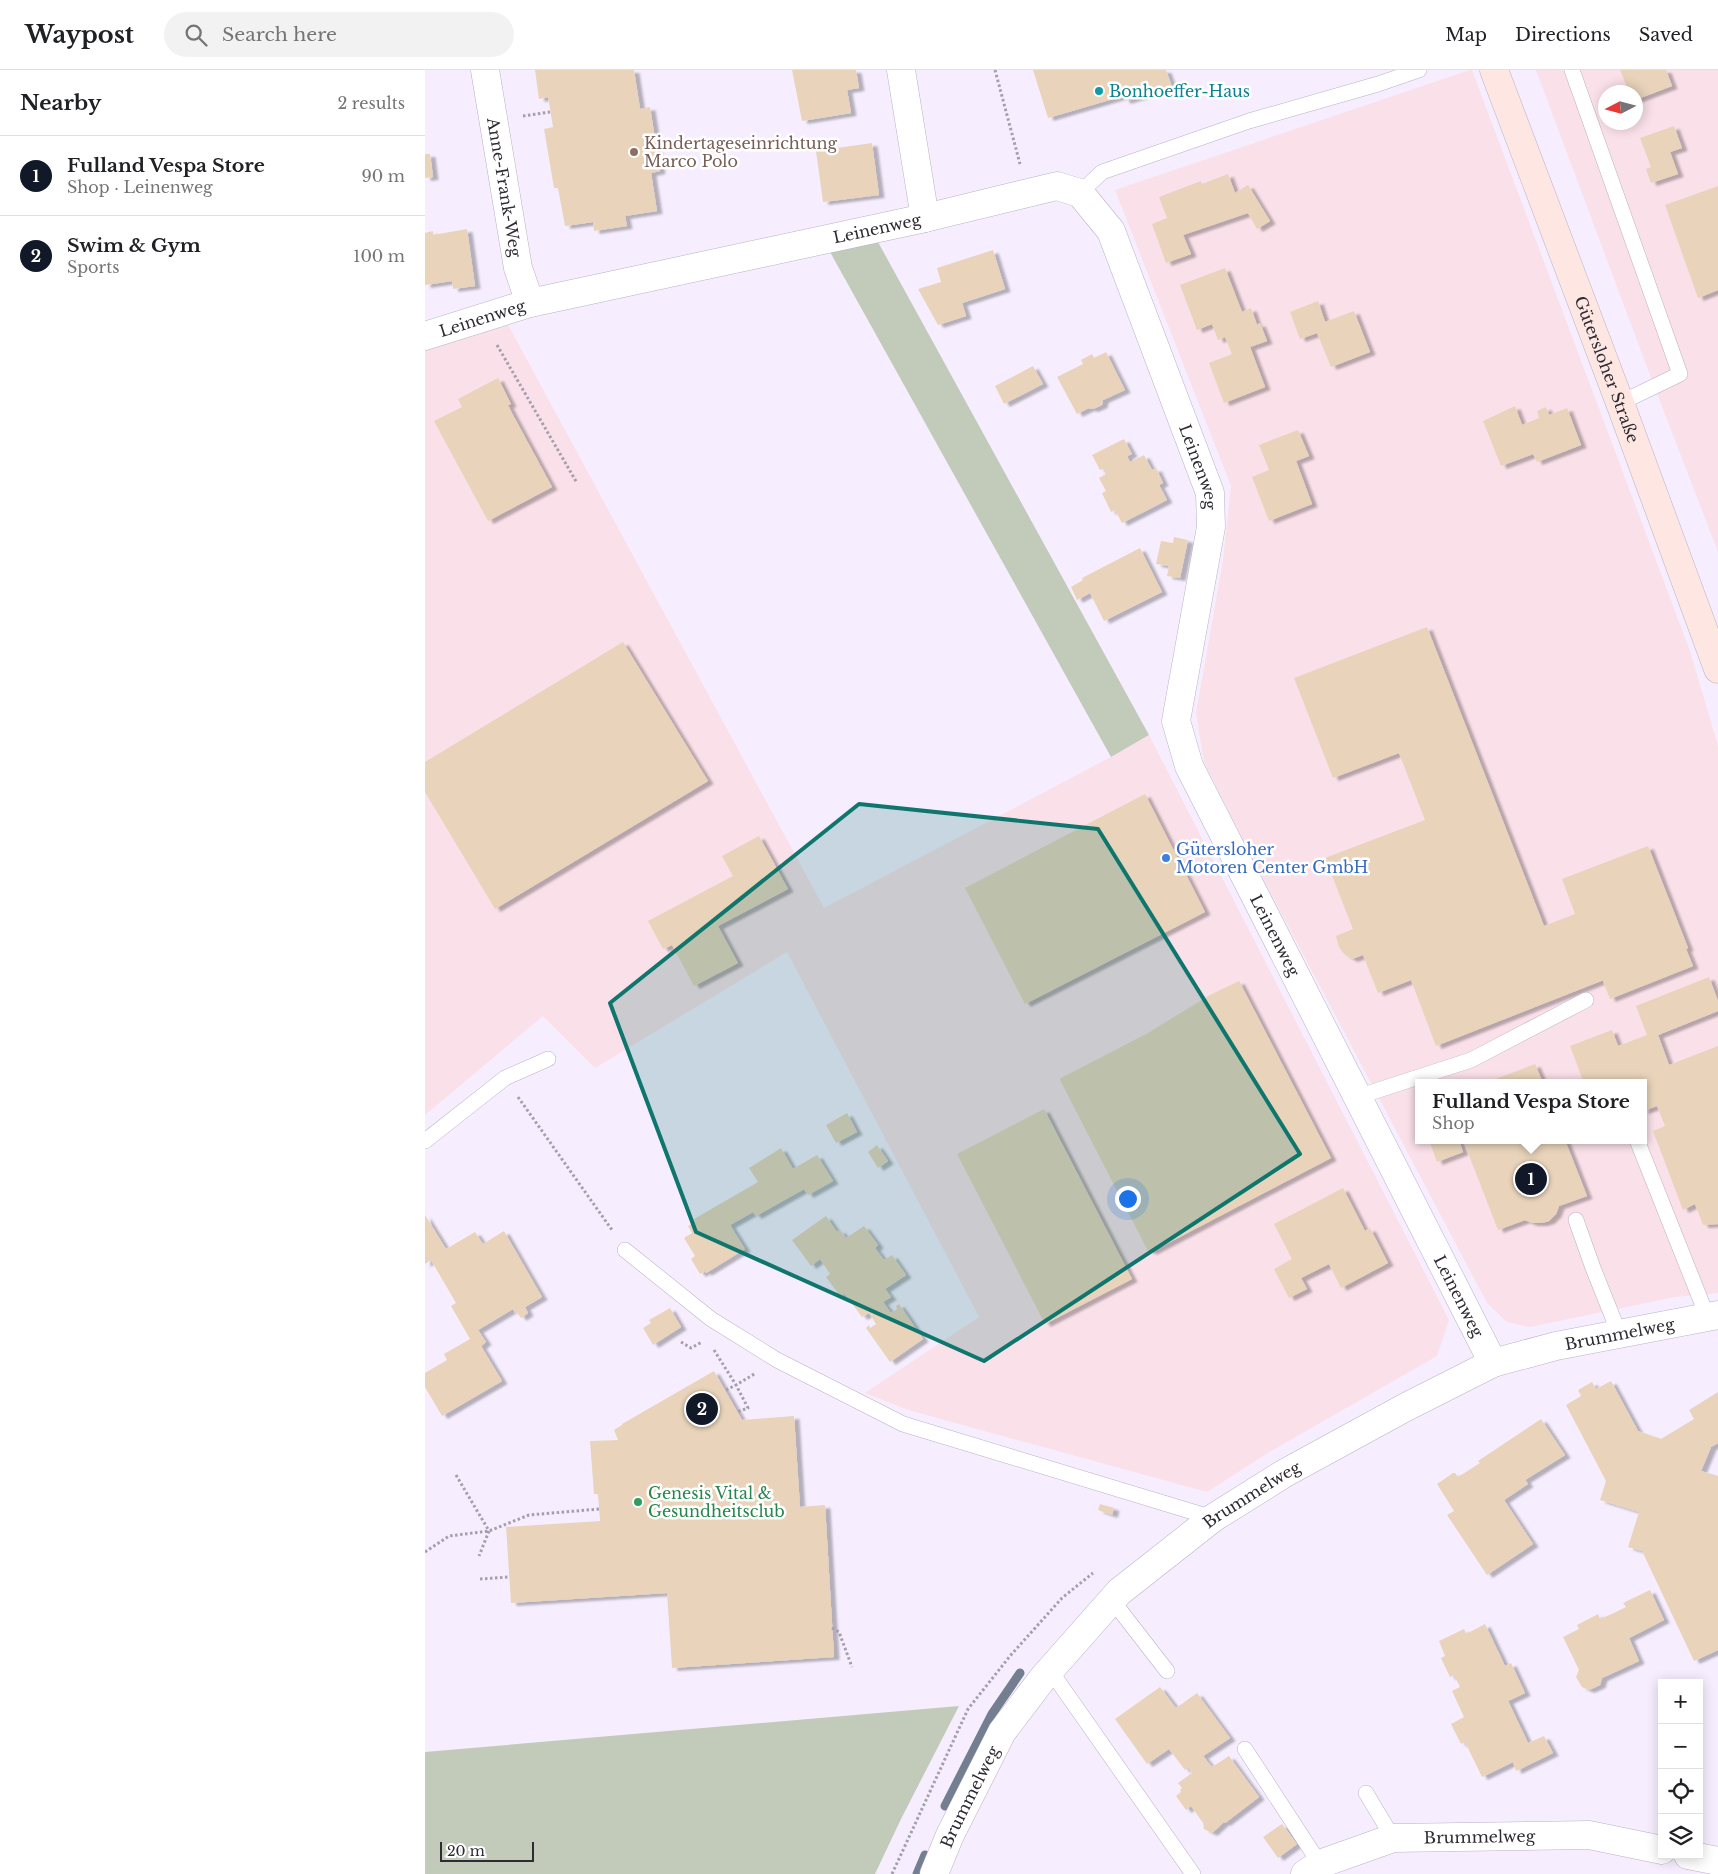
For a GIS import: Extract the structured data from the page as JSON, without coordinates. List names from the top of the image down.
{
  "streets": {
    "main road": ["Gütersloher Straße"],
    "street": ["Anne-Frank-Weg", "Leinenweg", "Brummelweg"]
  },
  "crossings": [
    ["Anne-Frank-Weg", "Leinenweg"],
    ["Leinenweg", "Brummelweg"]
  ],
  "places": [
    "Bonhoeffer-Haus",
    "Kindertageseinrichtung Marco Polo",
    "Gütersloher Motoren Center GmbH",
    "Genesis Vital & Gesundheitsclub"
  ],
  "scale_bar": "20 m",
  "north": "left",
  "page": {
    "header": "Waypost",
    "search": "Search here",
    "nav": ["Map", "Directions", "Saved"],
    "heading": ["Nearby", "2 results"],
    "list": [
      {
        "mark": "1",
        "name": "Fulland Vespa Store",
        "note": "Shop · Leinenweg",
        "value": "90 m"
      },
      {
        "mark": "2",
        "name": "Swim & Gym",
        "note": "Sports",
        "value": "100 m"
      }
    ],
    "popup": ["Fulland Vespa Store", "Shop"],
    "pins": ["1", "2"],
    "map_buttons": ["+", "−"],
    "scale": "20 m"
  }
}
